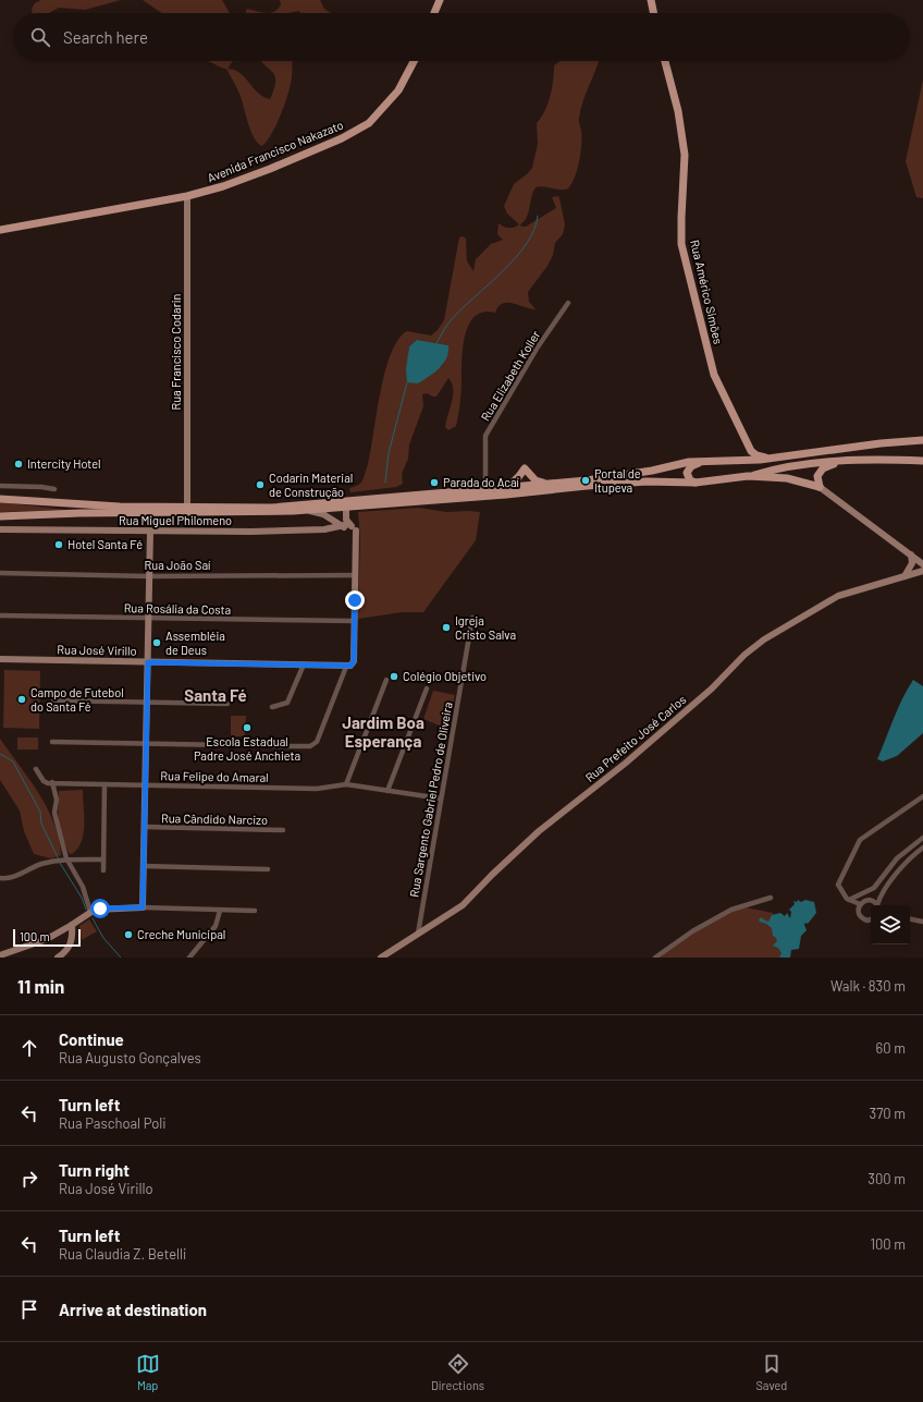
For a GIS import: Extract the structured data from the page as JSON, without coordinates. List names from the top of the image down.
{
  "streets": {
    "main road": ["Avenida Francisco Nakazato", "Rua Américo Simões"],
    "street": [
      "Rua Francisco Codarin",
      "Rua Elizabeth Koller",
      "Rua Miguel Philomeno",
      "Rua João Saí",
      "Rua Rosália da Costa",
      "Rua José Virillo",
      "Rua Prefeito José Carlos",
      "Rua Felipe do Amaral",
      "Rua Sargento Gabriel Pedro de Oliveira",
      "Rua Cândido Narcizo"
    ]
  },
  "crossings": [
    ["Avenida Francisco Nakazato", "Rua Francisco Codarin"],
    ["Rua Prefeito José Carlos", "Rua Sargento Gabriel Pedro de Oliveira"],
    ["Rua Felipe do Amaral", "Rua Sargento Gabriel Pedro de Oliveira"]
  ],
  "districts": ["Santa Fé", "Jardim Boa Esperança"],
  "places": [
    "Intercity Hotel",
    "Portal de Itupeva",
    "Parada do Acaí",
    "Codarin Material de Construção",
    "Hotel Santa Fé",
    "Igreja Cristo Salva",
    "Assembléia de Deus",
    "Colégio Objetivo",
    "Campo de Futebol do Santa Fé",
    "Escola Estadual Padre José Anchieta",
    "Creche Municipal"
  ],
  "scale_bar": "100 m",
  "page": {
    "search": "Search here",
    "scale": "100 m",
    "heading": ["11 min", "Walk · 830 m"],
    "list": [
      ["Continue", "Rua Augusto Gonçalves", "60 m"],
      ["Turn left", "Rua Paschoal Poli", "370 m"],
      ["Turn right", "Rua José Virillo", "300 m"],
      ["Turn left", "Rua Claudia Z. Betelli", "100 m"],
      "Arrive at destination"
    ],
    "nav": ["Map", "Directions", "Saved"]
  }
}
